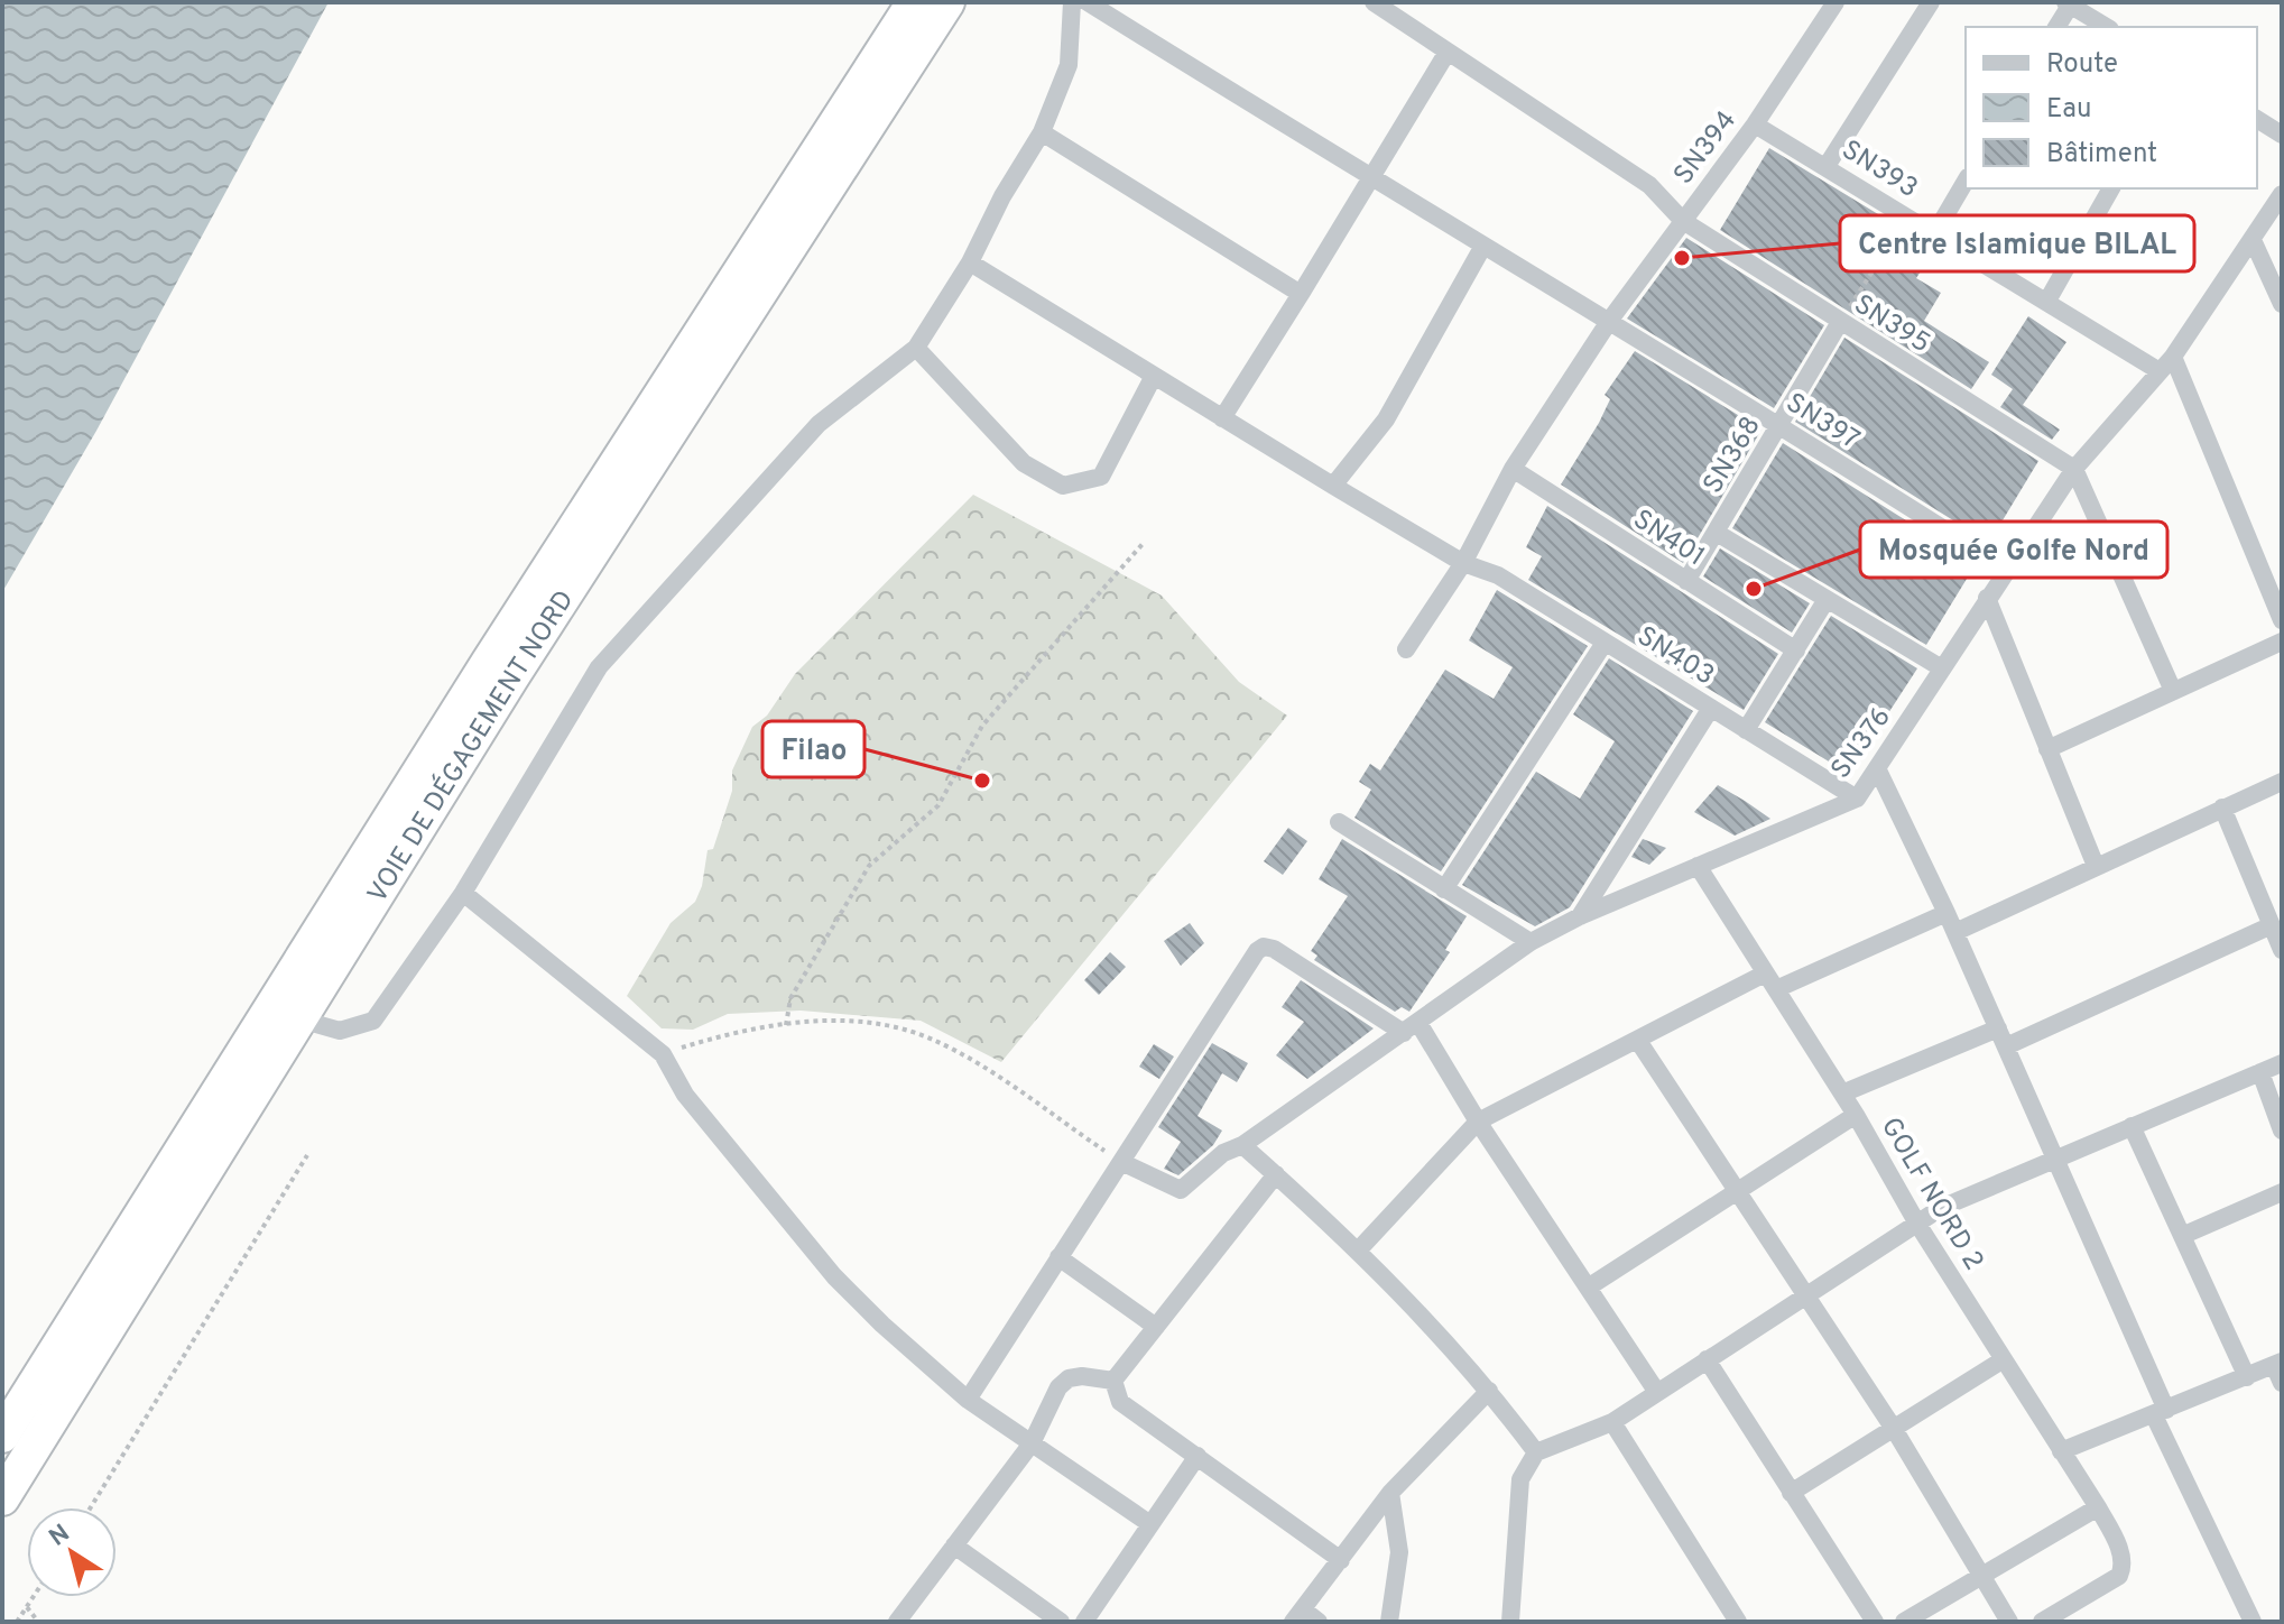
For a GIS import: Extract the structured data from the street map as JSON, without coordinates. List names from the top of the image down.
{
  "streets": {
    "highway": ["VOIE DE DÉGAGEMENT NORD"],
    "street": [
      "SN394",
      "SN393",
      "SN395",
      "SN397",
      "SN368",
      "SN401",
      "SN403",
      "SN376",
      "GOLF NORD 2"
    ]
  },
  "crossings": [
    ["SN394", "SN393"],
    ["SN394", "SN395"],
    ["SN394", "SN397"],
    ["SN394", "SN401"],
    ["SN394", "SN403"],
    ["SN393", "SN376"],
    ["SN395", "SN368"],
    ["SN395", "SN376"],
    ["SN397", "SN368"],
    ["SN397", "SN376"],
    ["SN368", "SN401"],
    ["SN403", "SN376"],
    ["SN376", "GOLF NORD 2"]
  ],
  "places": ["Centre Islamique BILAL", "Mosquée Golfe Nord", "Filao"],
  "legend": ["Route", "Eau", "Bâtiment"],
  "north": "top left"
}
